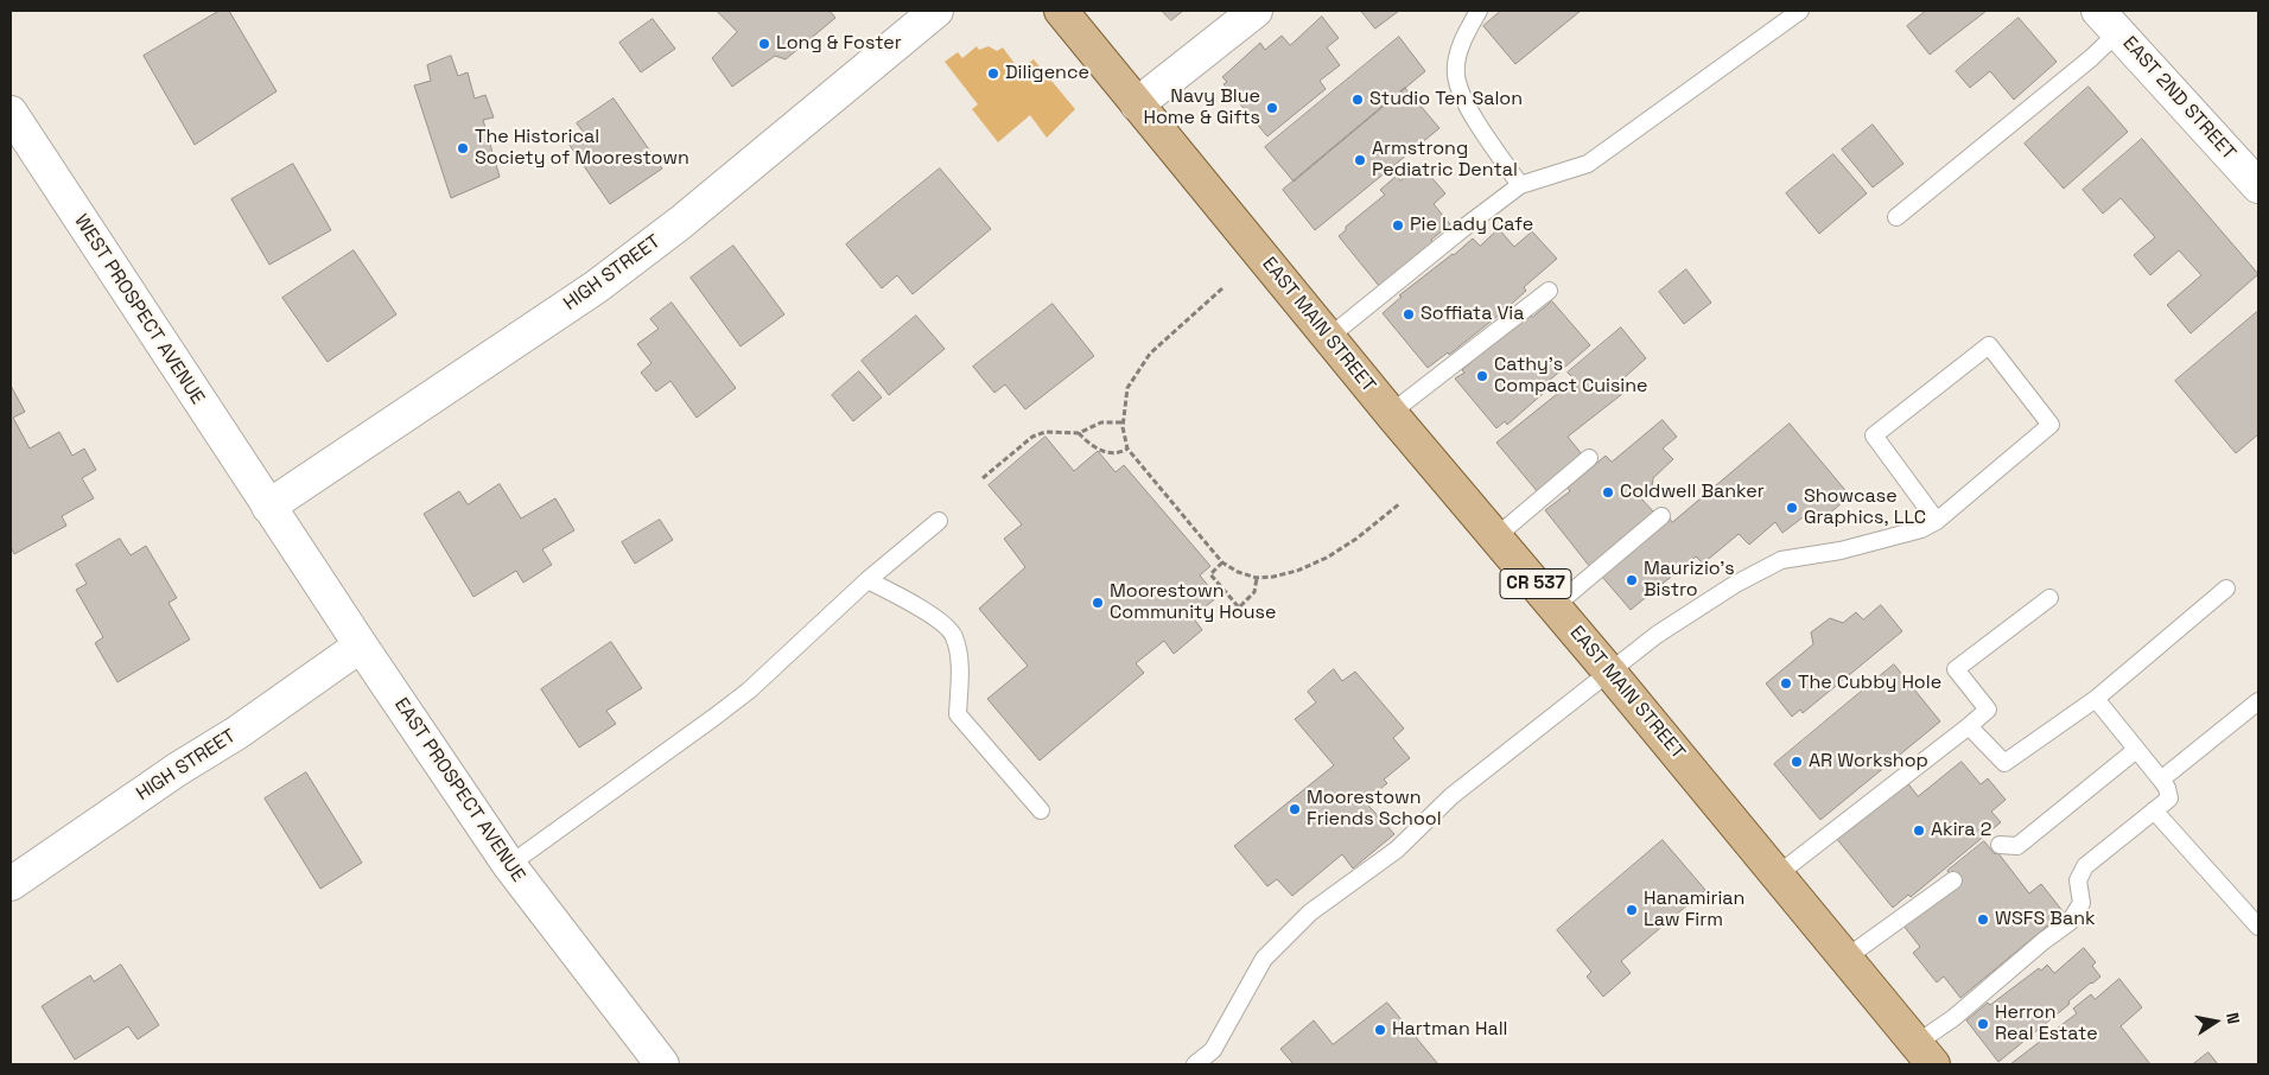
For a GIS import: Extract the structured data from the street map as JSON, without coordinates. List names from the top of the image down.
{
  "streets": {
    "main road": ["EAST MAIN STREET", "CR 537"],
    "street": [
      "EAST 2ND STREET",
      "HIGH STREET",
      "WEST PROSPECT AVENUE",
      "EAST PROSPECT AVENUE"
    ]
  },
  "crossings": [
    ["HIGH STREET", "WEST PROSPECT AVENUE"],
    ["HIGH STREET", "EAST PROSPECT AVENUE"],
    ["WEST PROSPECT AVENUE", "EAST PROSPECT AVENUE"],
    ["EAST MAIN STREET", "CR 537"]
  ],
  "places": [
    "Long & Foster",
    "Diligence",
    "Studio Ten Salon",
    "Navy Blue Home & Gifts",
    "The Historical Society of Moorestown",
    "Armstrong Pediatric Dental",
    "Pie Lady Cafe",
    "Soffiata Via",
    "Cathy's Compact Cuisine",
    "Coldwell Banker",
    "Showcase Graphics, LLC",
    "Maurizio's Bistro",
    "Moorestown Community House",
    "The Cubby Hole",
    "AR Workshop",
    "Moorestown Friends School",
    "Akira 2",
    "Hanamirian Law Firm",
    "WSFS Bank",
    "Herron Real Estate",
    "Hartman Hall"
  ],
  "north": "right"
}
